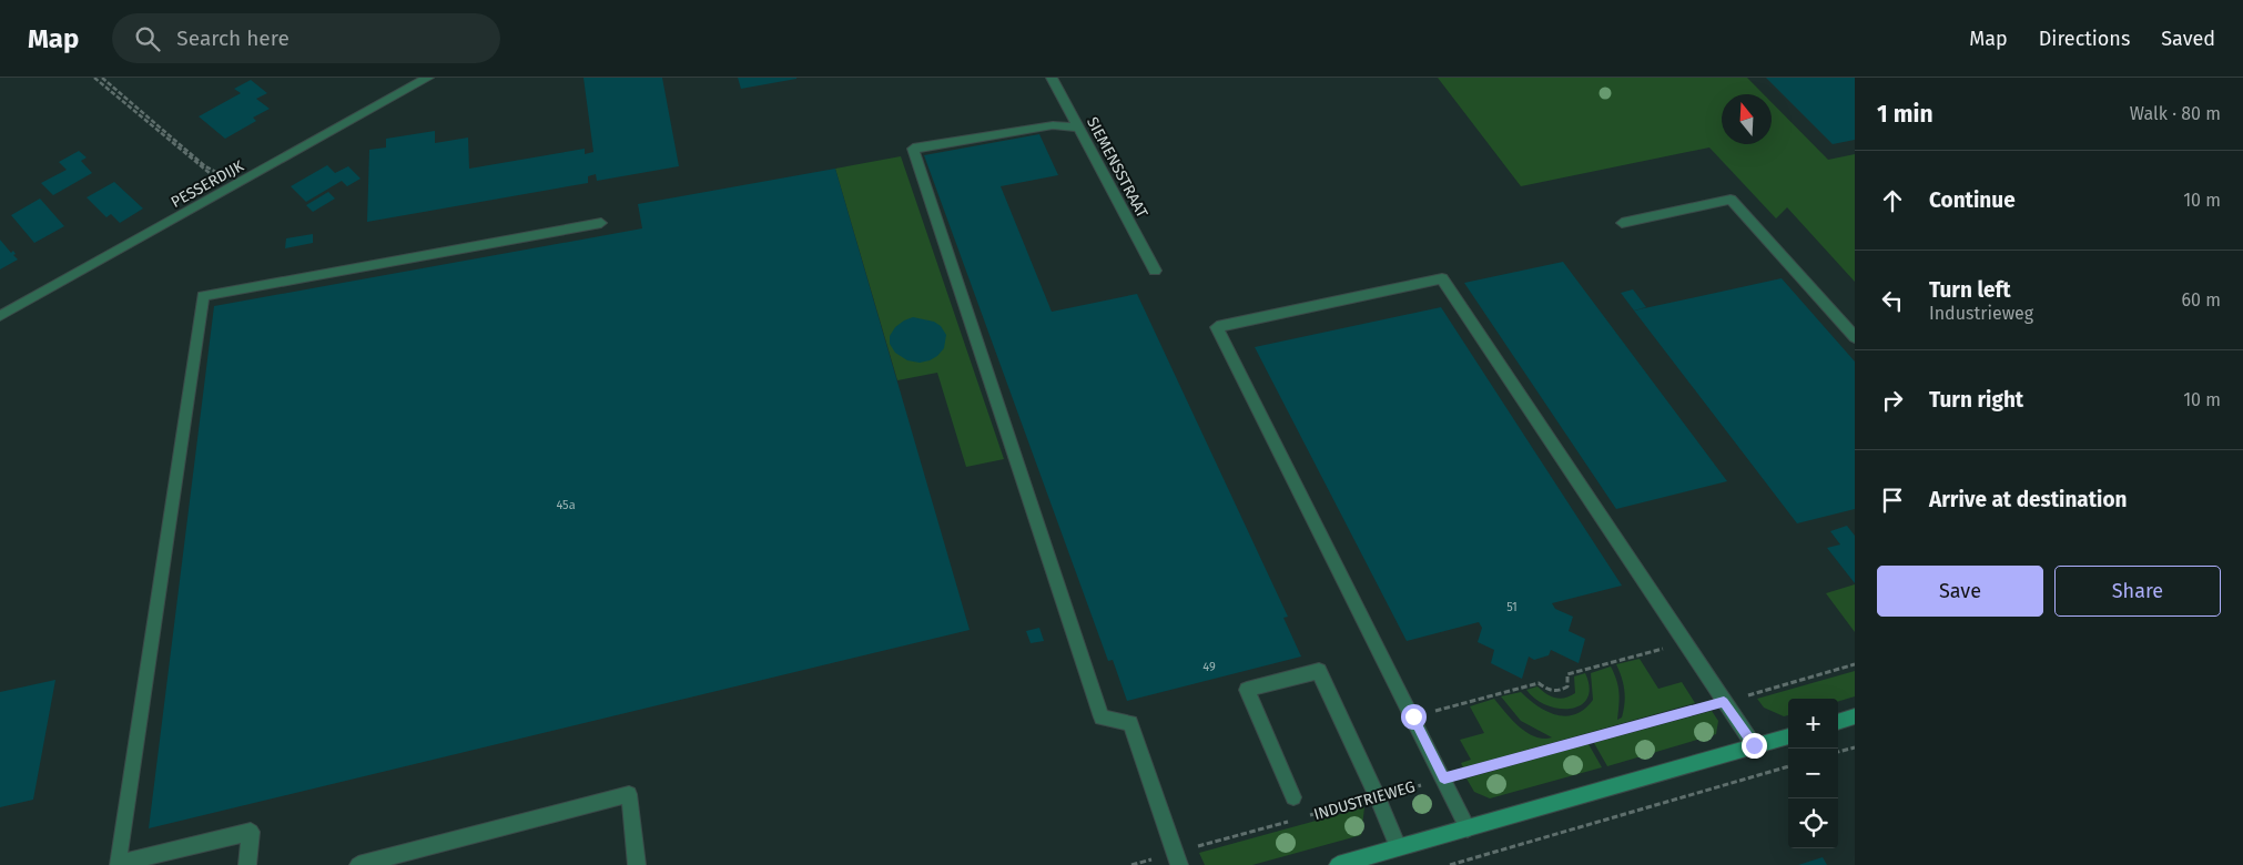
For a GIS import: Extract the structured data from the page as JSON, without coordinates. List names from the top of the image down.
{
  "streets": {
    "street": ["SIEMENSSTRAAT", "PESSERDIJK"],
    "path": ["INDUSTRIEWEG"]
  },
  "house_numbers": ["45a", "51", "49"],
  "north": "top",
  "page": {
    "header": "Map",
    "search": "Search here",
    "nav": ["Map", "Directions", "Saved"],
    "heading": ["1 min", "Walk · 80 m"],
    "list": [
      ["Continue", "10 m"],
      ["Turn left", "Industrieweg", "60 m"],
      ["Turn right", "10 m"],
      "Arrive at destination"
    ],
    "buttons": ["Save", "Share"],
    "map_buttons": ["+", "−"]
  }
}
